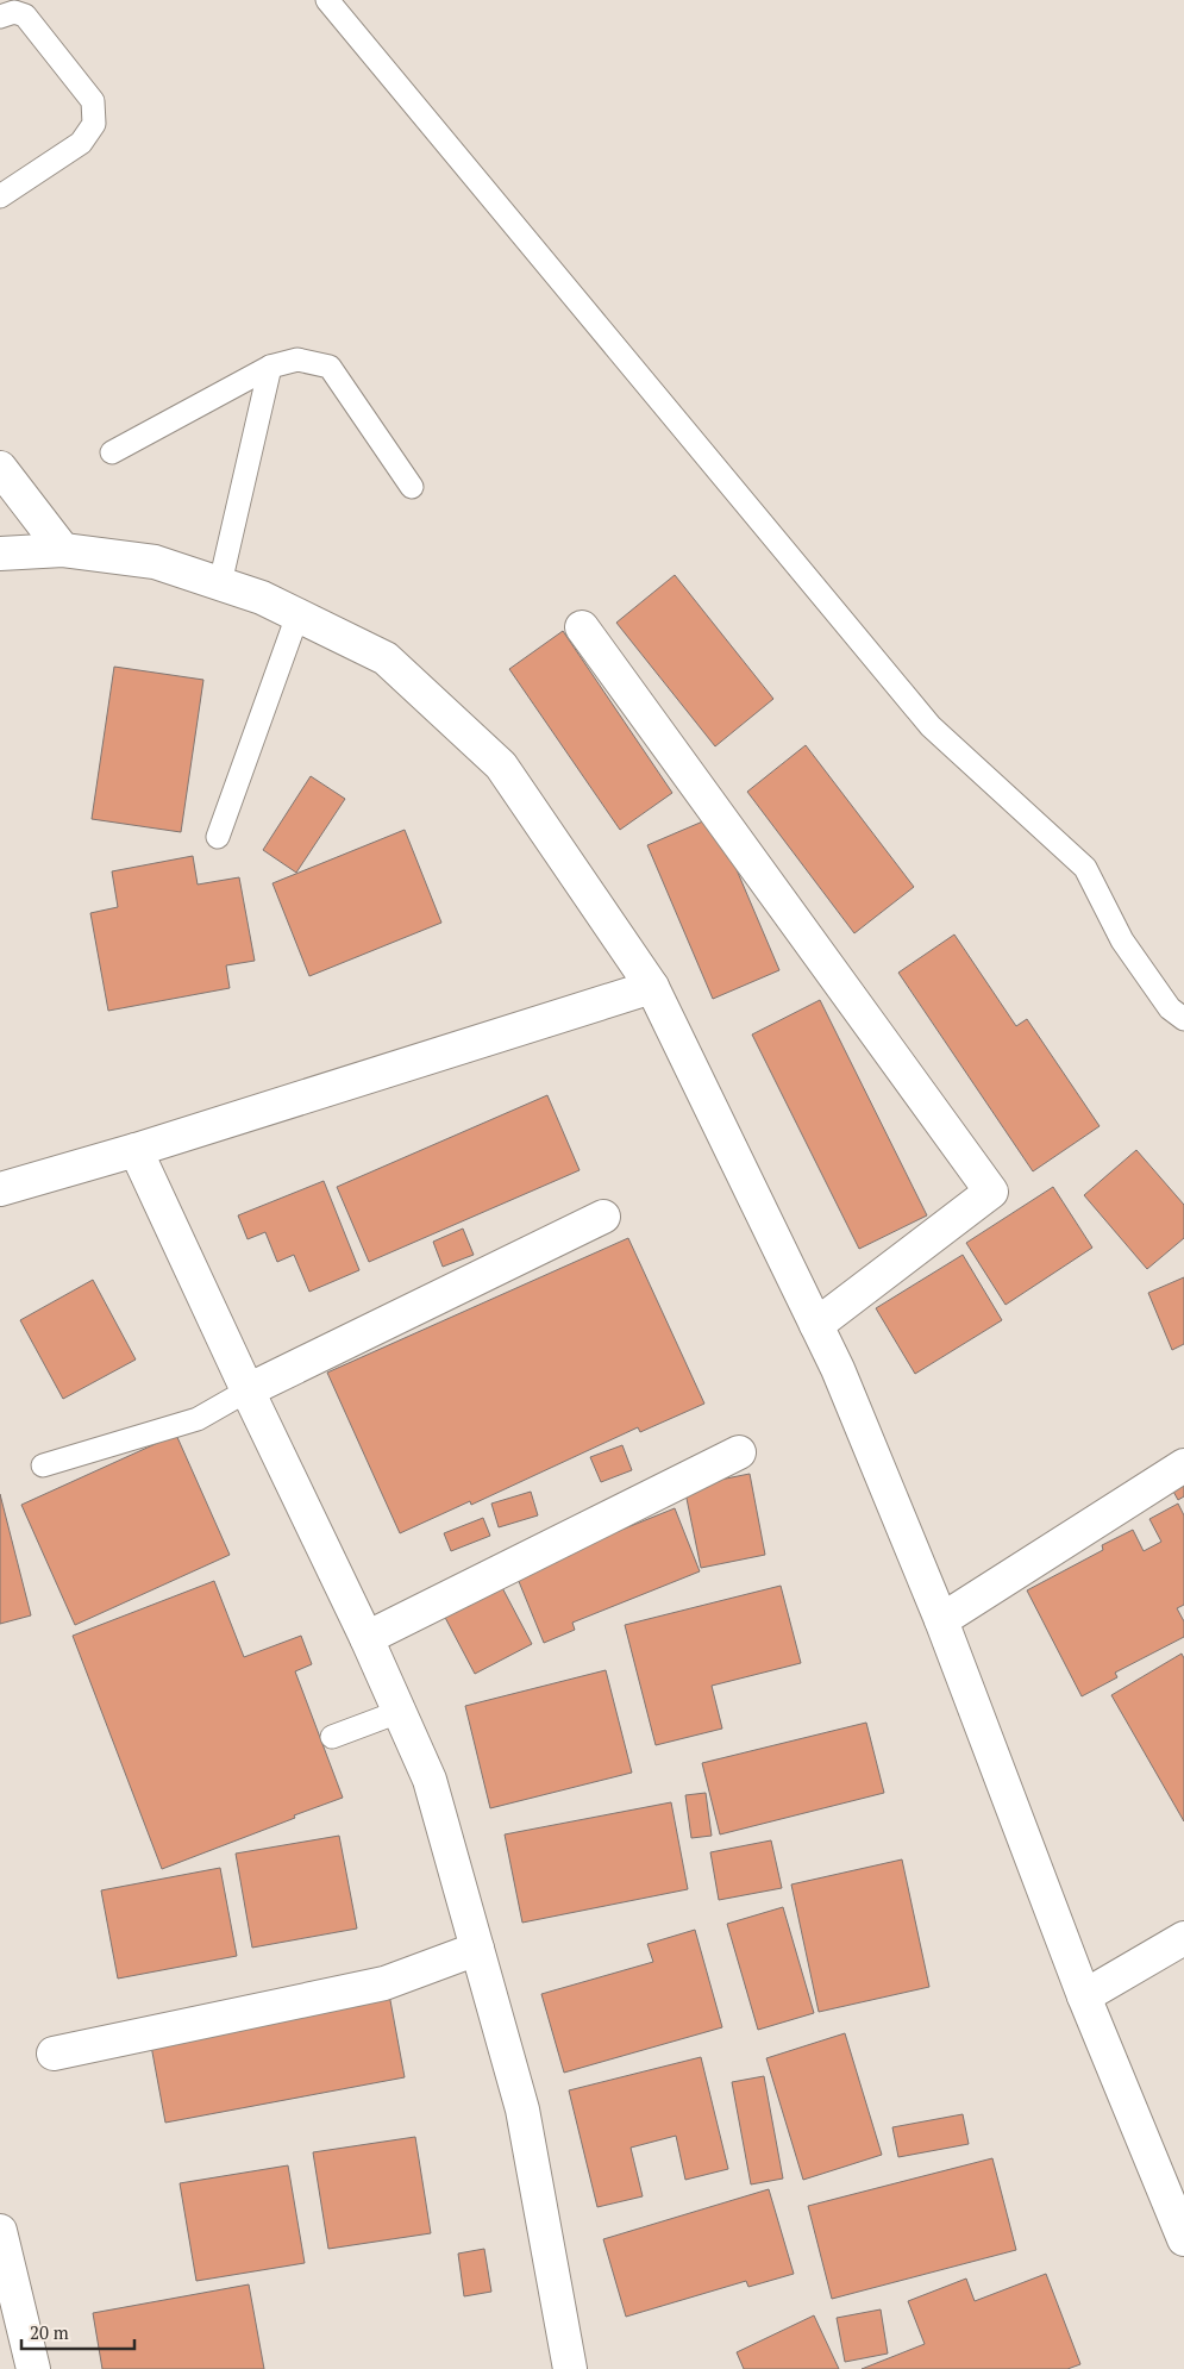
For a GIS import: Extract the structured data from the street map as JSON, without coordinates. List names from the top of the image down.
{
  "scale_bar": "20 m"
}
